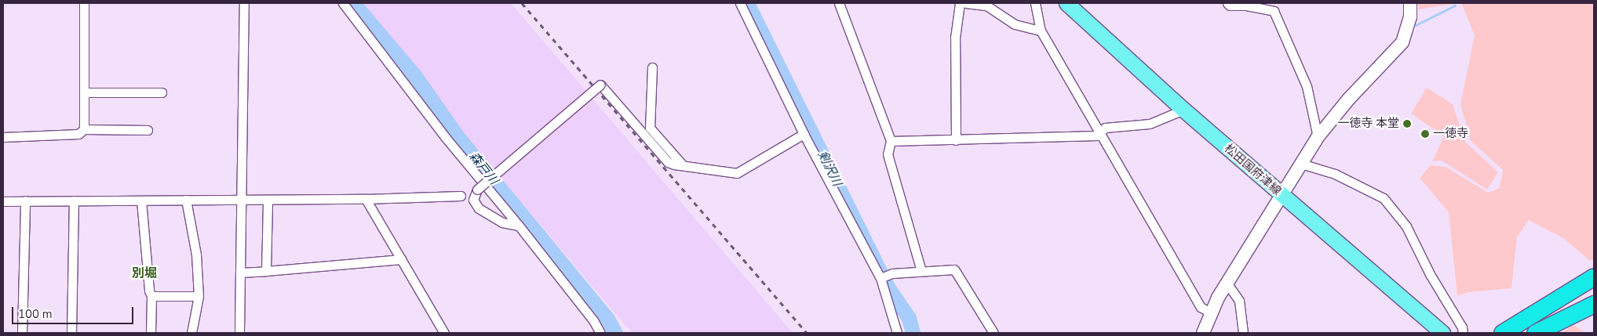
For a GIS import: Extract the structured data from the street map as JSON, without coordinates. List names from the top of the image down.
{
  "streets": {
    "main road": ["松田国府津線"]
  },
  "districts": ["別堀"],
  "water": ["森戸川", "剣沢川"],
  "places": ["一徳寺 本堂", "一徳寺"],
  "scale_bar": "100 m"
}
